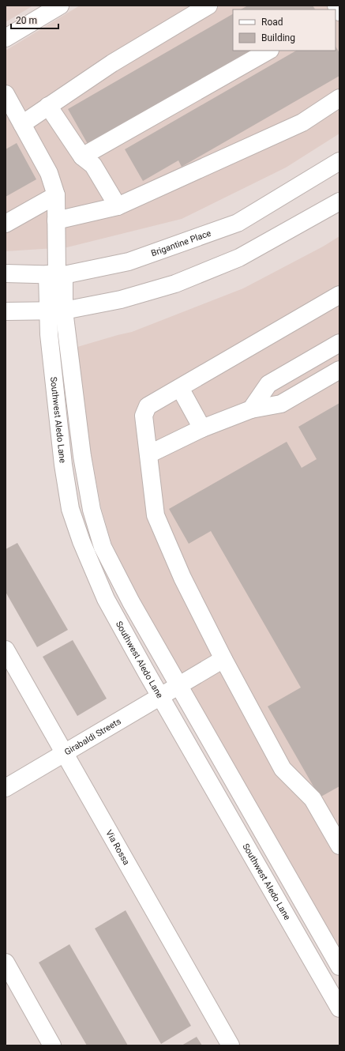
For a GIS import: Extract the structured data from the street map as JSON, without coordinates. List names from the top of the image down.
{
  "streets": {
    "street": [
      "Brigantine Place",
      "Southwest Aledo Lane",
      "Girabaldi Streets",
      "Via Rossa"
    ]
  },
  "crossings": [
    ["Brigantine Place", "Southwest Aledo Lane"],
    ["Southwest Aledo Lane", "Girabaldi Streets"],
    ["Girabaldi Streets", "Via Rossa"]
  ],
  "legend": ["Road", "Building"],
  "scale_bar": "20 m"
}
